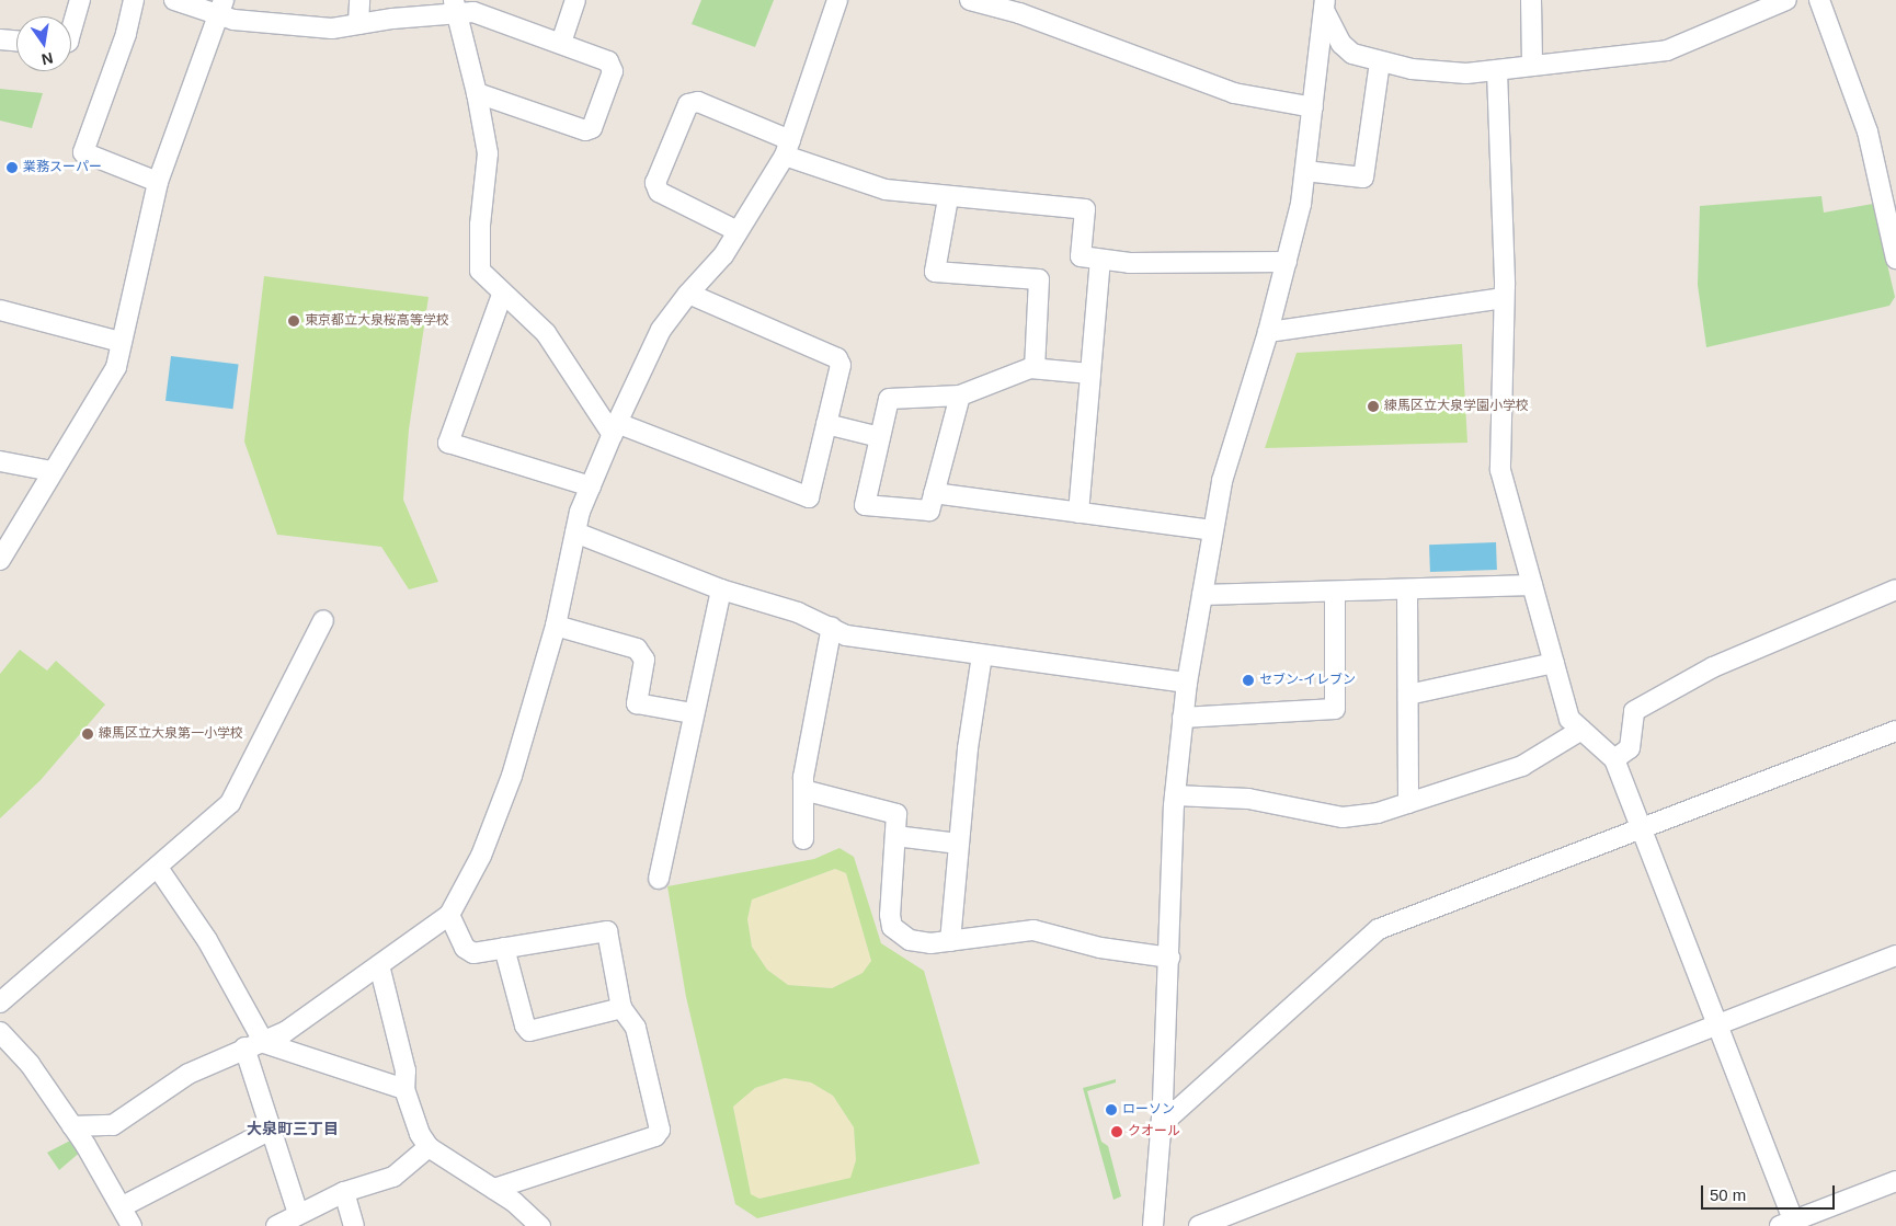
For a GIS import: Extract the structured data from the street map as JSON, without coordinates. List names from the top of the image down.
{
  "districts": ["大泉町三丁目"],
  "places": [
    "業務スーパー",
    "東京都立大泉桜高等学校",
    "練馬区立大泉学園小学校",
    "セブン-イレブン",
    "練馬区立大泉第一小学校",
    "ローソン",
    "クオール"
  ],
  "scale_bar": "50 m",
  "north": "bottom"
}
